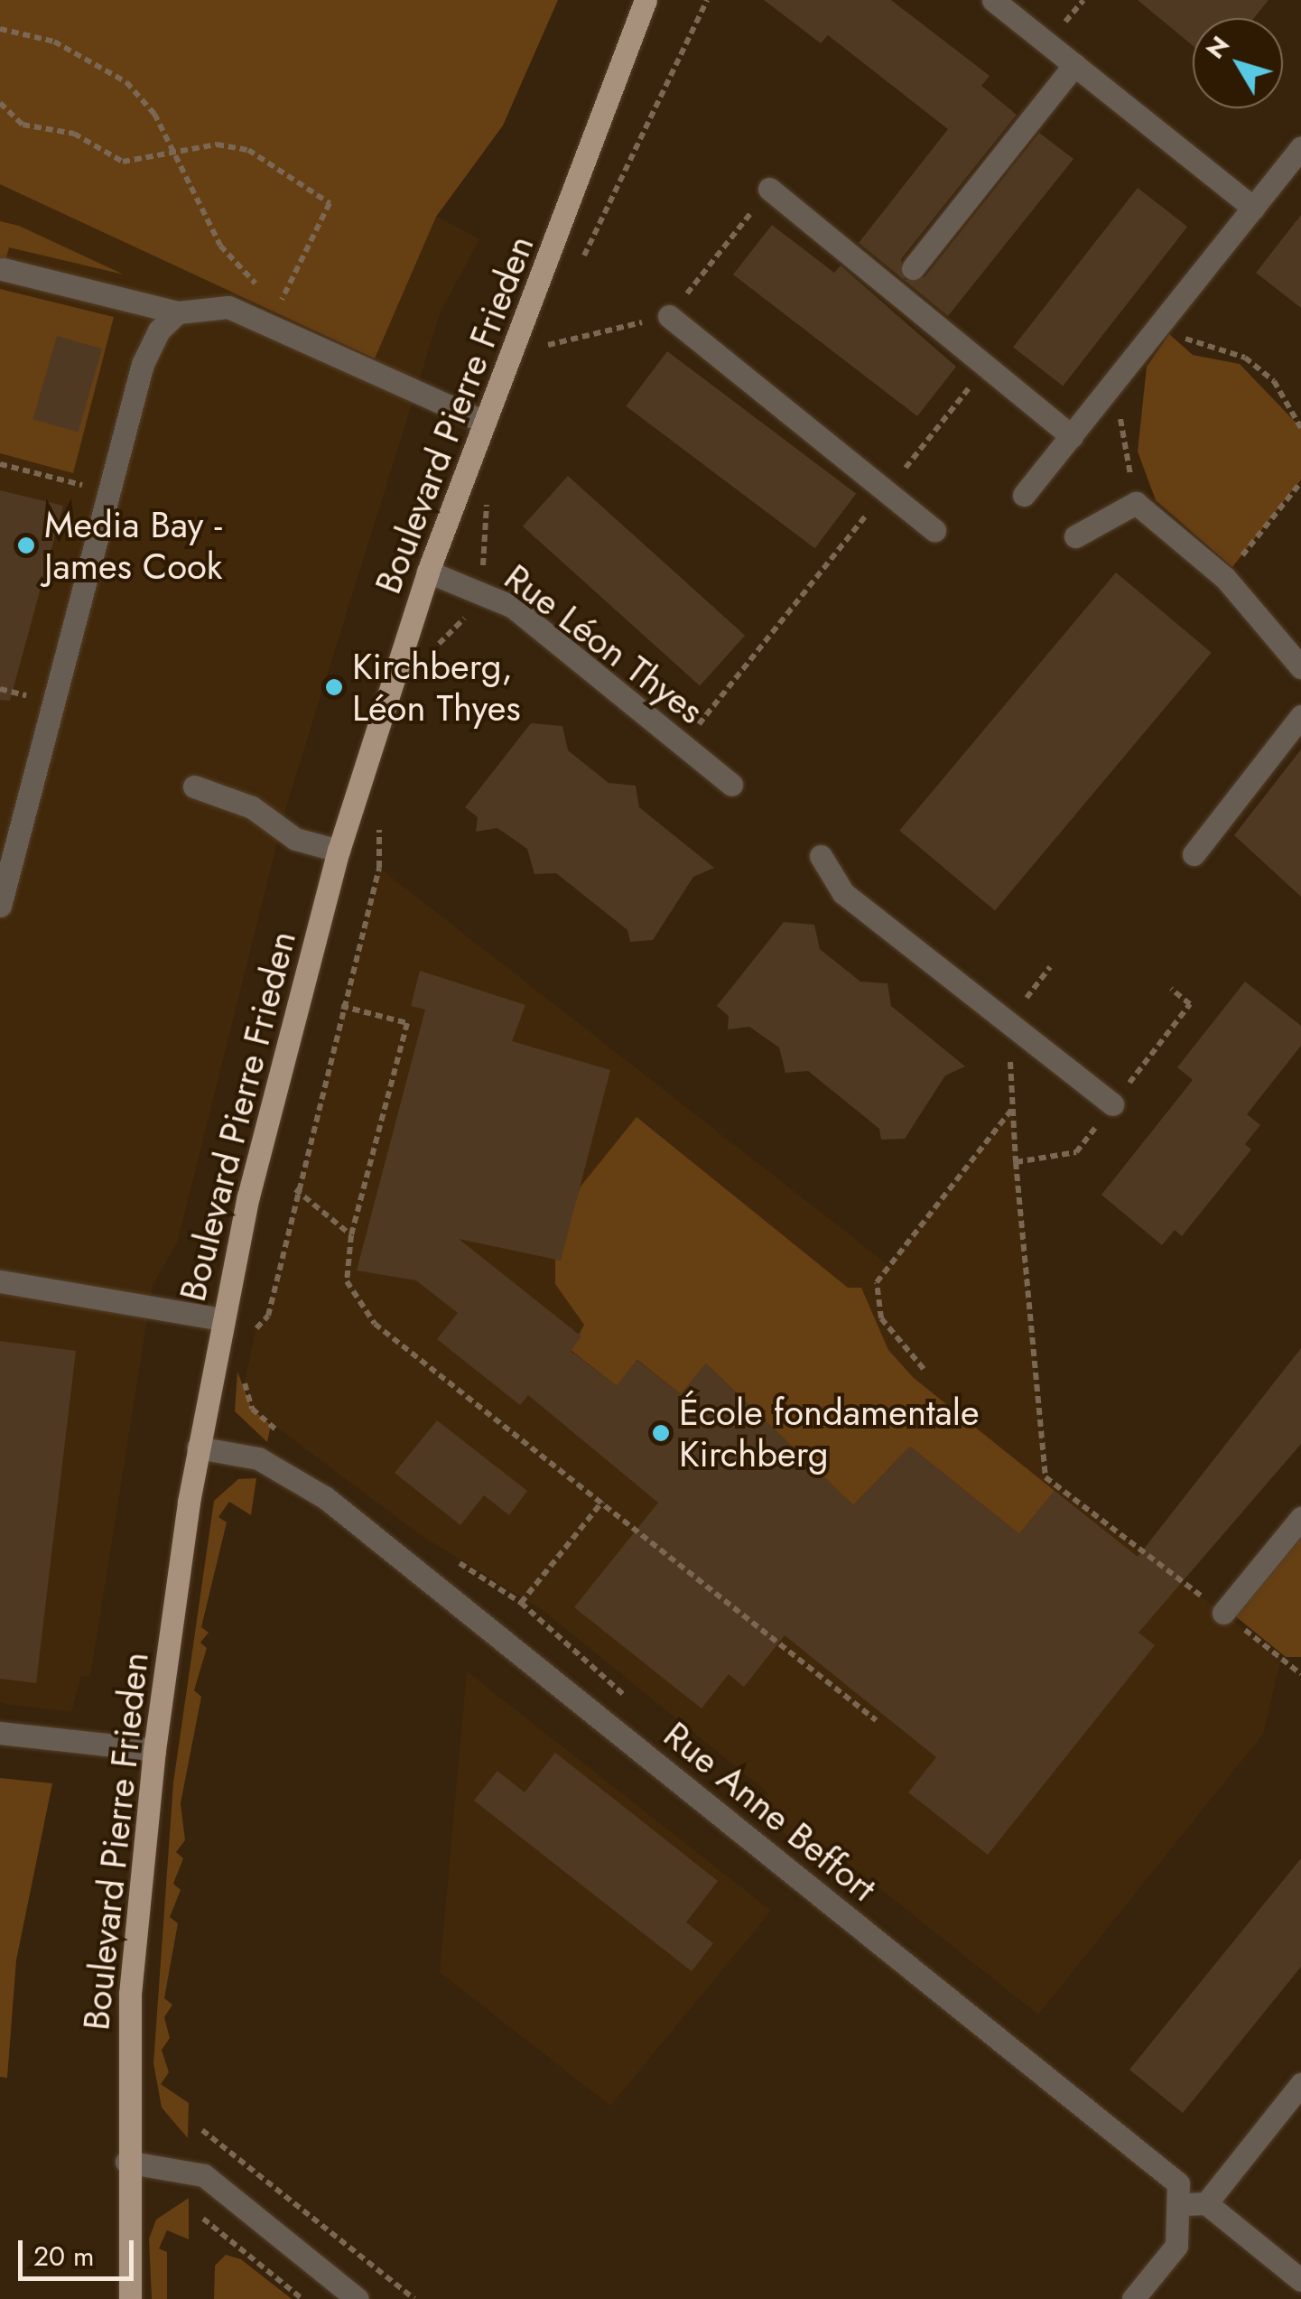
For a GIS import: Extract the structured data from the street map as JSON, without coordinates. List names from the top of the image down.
{
  "streets": {
    "main road": ["Boulevard Pierre Frieden"],
    "street": ["Rue Léon Thyes", "Rue Anne Beffort"]
  },
  "crossings": [
    ["Boulevard Pierre Frieden", "Rue Léon Thyes"],
    ["Boulevard Pierre Frieden", "Rue Anne Beffort"]
  ],
  "places": ["Media Bay - James Cook", "Kirchberg, Léon Thyes", "École fondamentale Kirchberg"],
  "scale_bar": "20 m",
  "north": "top left"
}
